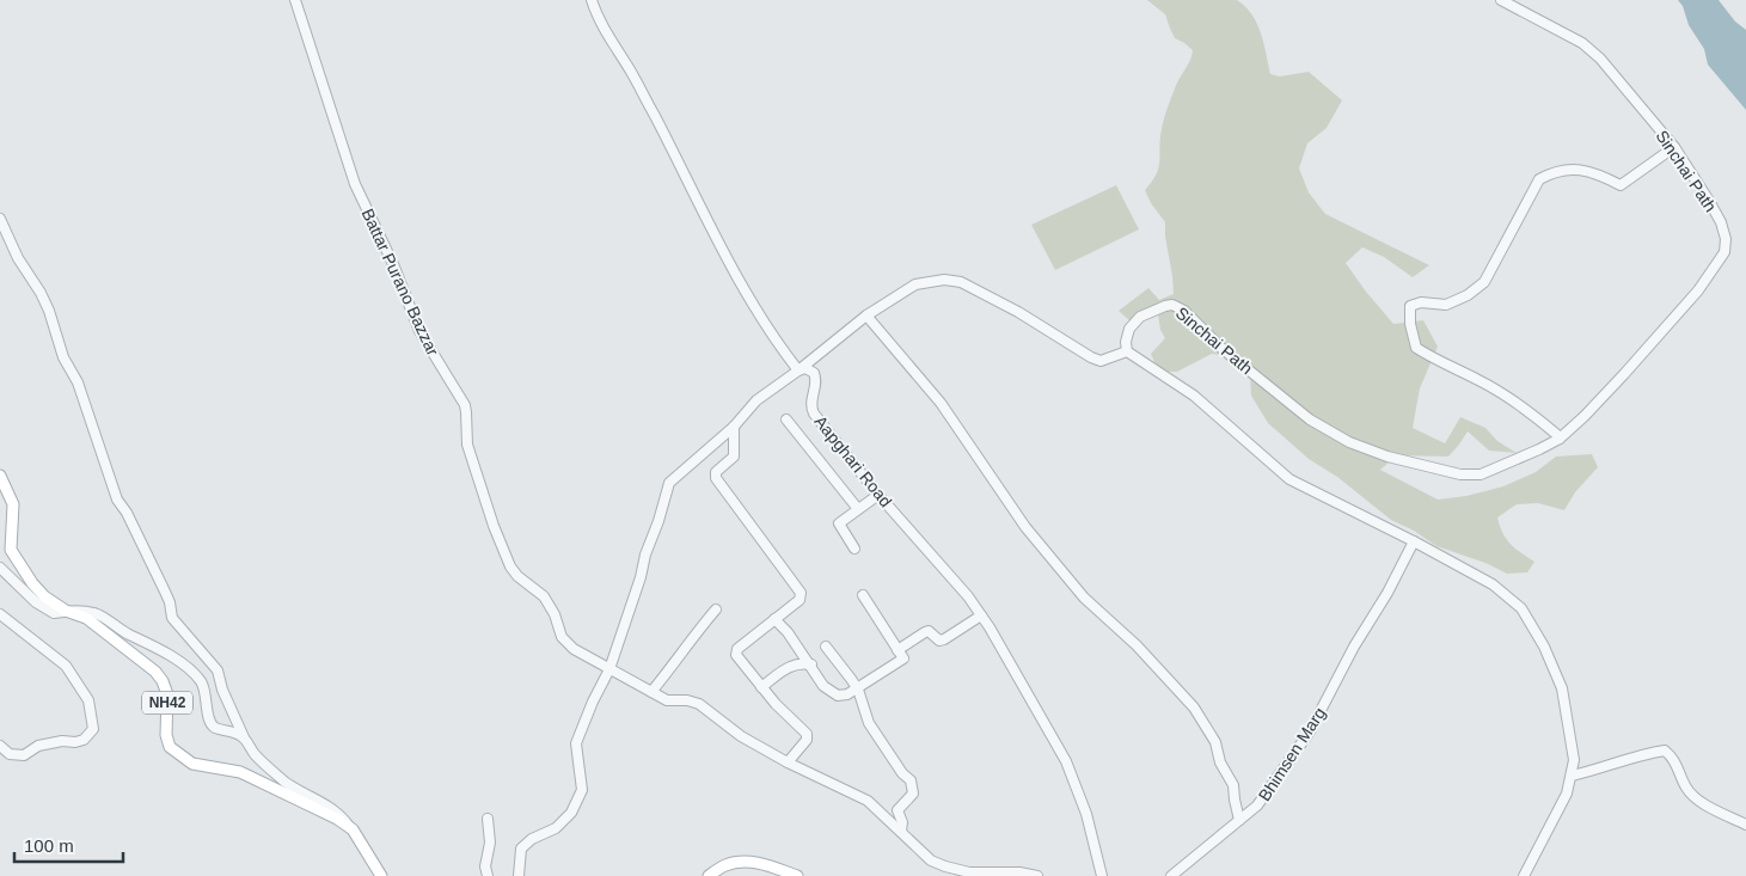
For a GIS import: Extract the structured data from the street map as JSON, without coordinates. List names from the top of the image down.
{
  "streets": {
    "main road": ["NH42"],
    "street": [
      "Sinchai Path",
      "Battar Purano Bazzar",
      "Aapghari Road",
      "Bhimsen Marg"
    ]
  },
  "scale_bar": "100 m"
}
